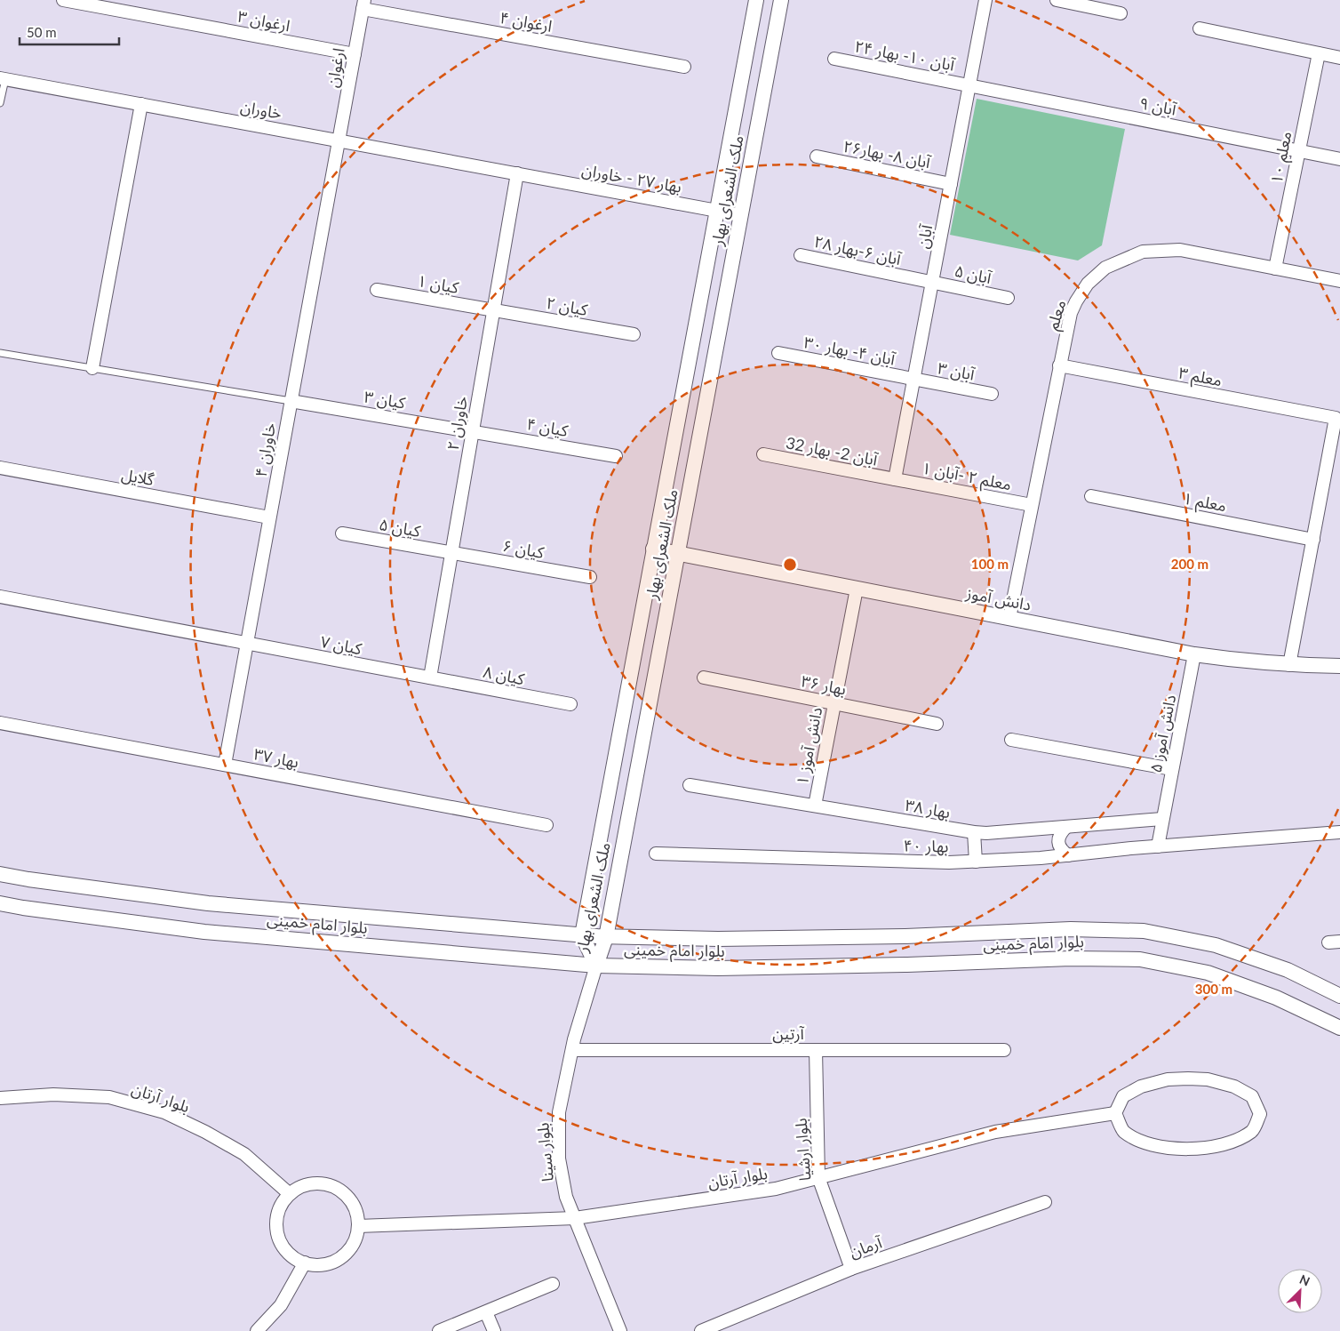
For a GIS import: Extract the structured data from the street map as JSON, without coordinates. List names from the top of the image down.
{
  "streets": {
    "street": [
      "ارغوان ۳",
      "ارغوان ۴",
      "آبان ۱۰- بهار ۲۴",
      "ارغوان",
      "آبان ۹",
      "خاوران",
      "۲۶آبان ۸- بهار",
      "معلم ۱۰",
      "بهار ۲۷ - خاوران",
      "ملک الشعرای بهار",
      "آبان",
      "آبان ۶-بهار ۲۸",
      "آبان ۵",
      "کیان ۱",
      "کیان ۲",
      "معلم",
      "آبان ۴- بهار ۳۰",
      "آبان ۳",
      "معلم ۳",
      "کیان ۳",
      "خاوران ۲",
      "کیان ۴",
      "خاوران ۴",
      "آبان 2- بهار 32",
      "معلم ۲ -آبان ۱",
      "گلایل",
      "معلم ۱",
      "کیان ۵",
      "کیان ۶",
      "دانش آموز",
      "کیان ۷",
      "کیان ۸",
      "بهار ۳۶",
      "دانش آموز ۵",
      "دانش آموز ۱",
      "بهار ۳۷",
      "بهار ۳۸",
      "بهار ۴۰",
      "بلوار امام خمینی",
      "آرتین",
      "بلوار آرتان",
      "بلوار ارشیا",
      "بلوار سینا",
      "آرمان"
    ]
  },
  "crossings": [
    ["ارغوان ۳", "ارغوان"],
    ["ارغوان ۴", "ارغوان"],
    ["آبان ۱۰- بهار ۲۴", "آبان ۹"],
    ["آبان ۱۰- بهار ۲۴", "آبان"],
    ["ارغوان", "خاوران"],
    ["ارغوان", "خاوران ۴"],
    ["آبان ۹", "معلم ۱۰"],
    ["آبان ۹", "آبان"],
    ["خاوران", "بهار ۲۷ - خاوران"],
    ["خاوران", "خاوران ۲"],
    ["خاوران", "خاوران ۴"],
    ["۲۶آبان ۸- بهار", "آبان"],
    ["معلم ۱۰", "معلم"],
    ["بهار ۲۷ - خاوران", "ملک الشعرای بهار"],
    ["بهار ۲۷ - خاوران", "خاوران ۲"],
    ["ملک الشعرای بهار", "دانش آموز"],
    ["ملک الشعرای بهار", "بلوار امام خمینی"],
    ["ملک الشعرای بهار", "بلوار سینا"],
    ["آبان", "آبان ۶-بهار ۲۸"],
    ["آبان", "آبان ۵"],
    ["آبان", "آبان ۴- بهار ۳۰"],
    ["آبان", "آبان ۳"],
    ["آبان", "آبان 2- بهار 32"],
    ["آبان", "معلم ۲ -آبان ۱"],
    ["آبان ۶-بهار ۲۸", "آبان ۵"],
    ["کیان ۱", "کیان ۲"],
    ["کیان ۱", "خاوران ۲"],
    ["کیان ۲", "خاوران ۲"],
    ["معلم", "معلم ۳"],
    ["معلم", "معلم ۲ -آبان ۱"],
    ["معلم", "دانش آموز"],
    ["آبان ۴- بهار ۳۰", "آبان ۳"],
    ["معلم ۳", "معلم ۱"],
    ["کیان ۳", "خاوران ۲"],
    ["کیان ۳", "کیان ۴"],
    ["کیان ۳", "خاوران ۴"],
    ["خاوران ۲", "کیان ۴"],
    ["خاوران ۲", "کیان ۵"],
    ["خاوران ۲", "کیان ۶"],
    ["خاوران ۲", "کیان ۷"],
    ["خاوران ۲", "کیان ۸"],
    ["خاوران ۴", "گلایل"],
    ["خاوران ۴", "کیان ۷"],
    ["خاوران ۴", "بهار ۳۷"],
    ["آبان 2- بهار 32", "معلم ۲ -آبان ۱"],
    ["کیان ۵", "کیان ۶"],
    ["دانش آموز", "دانش آموز ۵"],
    ["دانش آموز", "دانش آموز ۱"],
    ["کیان ۷", "کیان ۸"],
    ["بهار ۳۶", "دانش آموز ۱"],
    ["دانش آموز ۵", "بهار ۳۸"],
    ["دانش آموز ۵", "بهار ۴۰"],
    ["دانش آموز ۱", "بهار ۳۸"],
    ["بلوار امام خمینی", "بلوار سینا"],
    ["آرتین", "بلوار ارشیا"],
    ["آرتین", "بلوار سینا"],
    ["بلوار آرتان", "بلوار ارشیا"],
    ["بلوار آرتان", "بلوار سینا"],
    ["بلوار ارشیا", "آرمان"]
  ],
  "scale_bar": "50 m",
  "north": "top right",
  "rings": ["100 m", "200 m", "300 m"]
}
